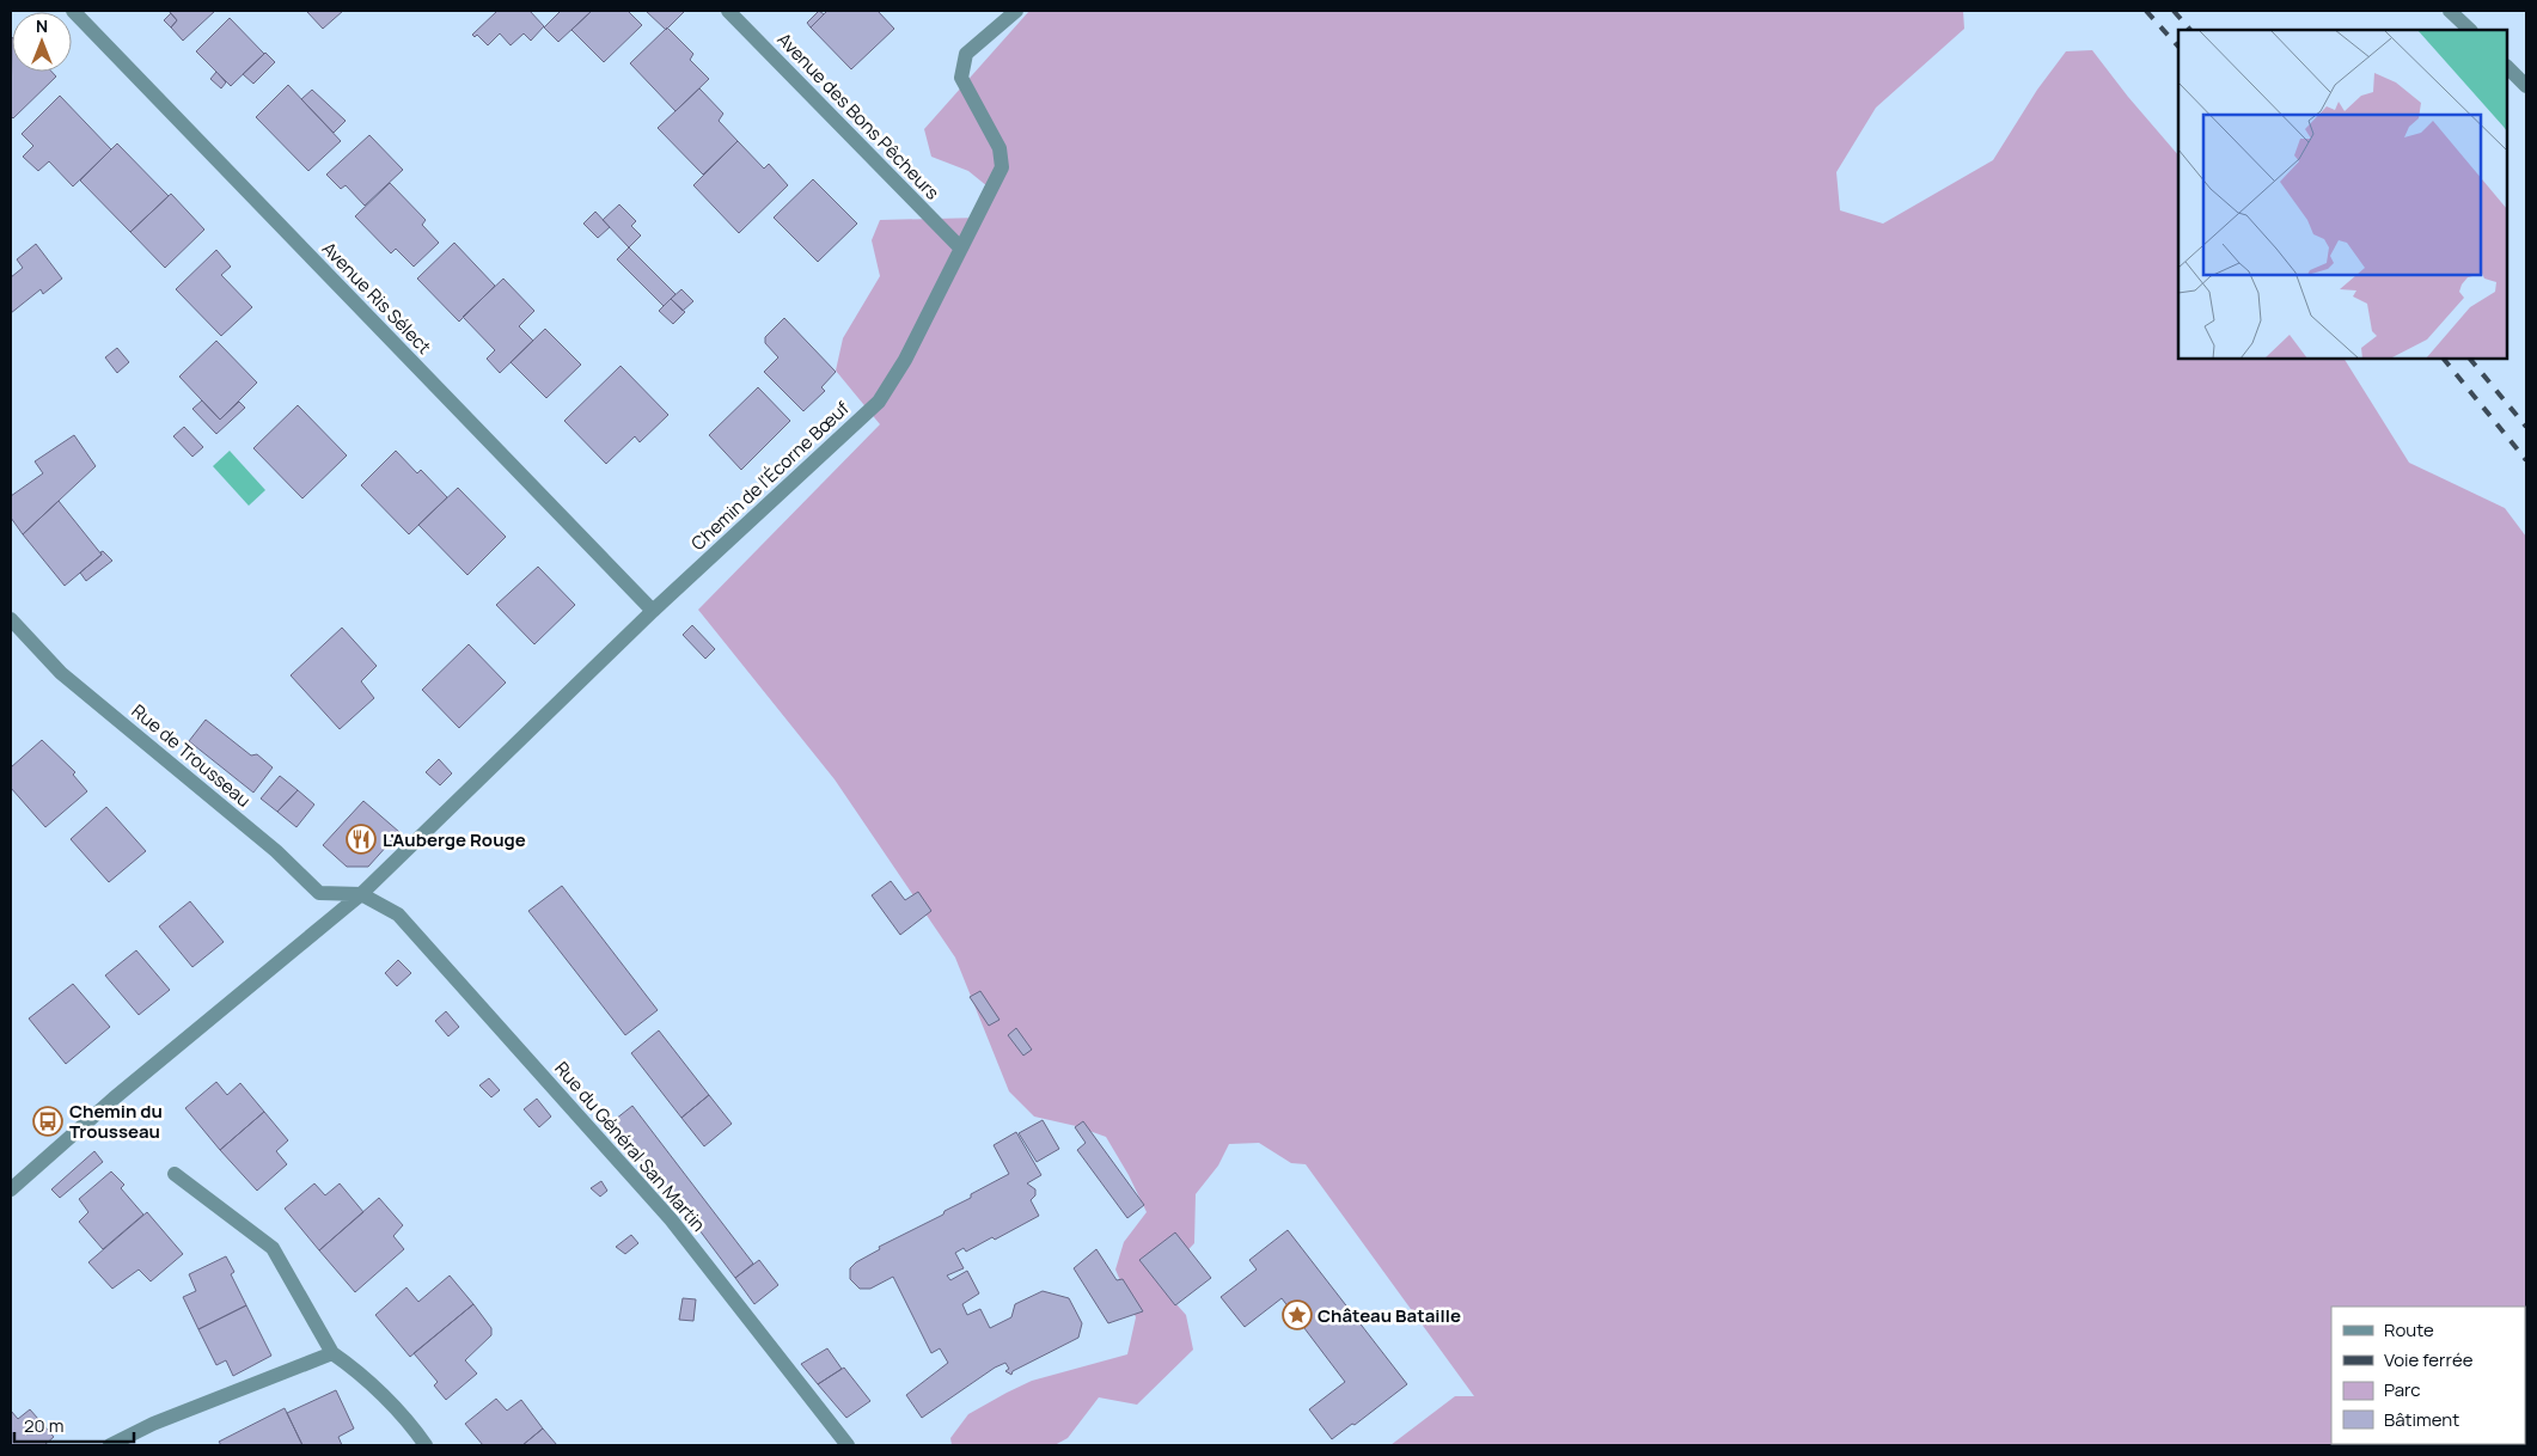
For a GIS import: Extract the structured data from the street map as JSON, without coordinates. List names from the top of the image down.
{
  "streets": {
    "street": [
      "Avenue des Bons Pêcheurs",
      "Avenue Ris Sélect",
      "Chemin de l'Écorne Bœuf",
      "Rue de Trousseau",
      "Rue du Général San Martin"
    ]
  },
  "crossings": [
    ["Avenue des Bons Pêcheurs", "Chemin de l'Écorne Bœuf"],
    ["Avenue Ris Sélect", "Chemin de l'Écorne Bœuf"],
    ["Chemin de l'Écorne Bœuf", "Rue de Trousseau"],
    ["Chemin de l'Écorne Bœuf", "Rue du Général San Martin"],
    ["Rue de Trousseau", "Rue du Général San Martin"]
  ],
  "places": {
    "restaurant": ["L'Auberge Rouge"],
    "bus stop": ["Chemin du Trousseau"],
    "place": ["Château Bataille"]
  },
  "legend": [
    "Route",
    "Voie ferrée",
    "Parc",
    "Bâtiment"
  ],
  "scale_bar": "20 m",
  "north": "top"
}
